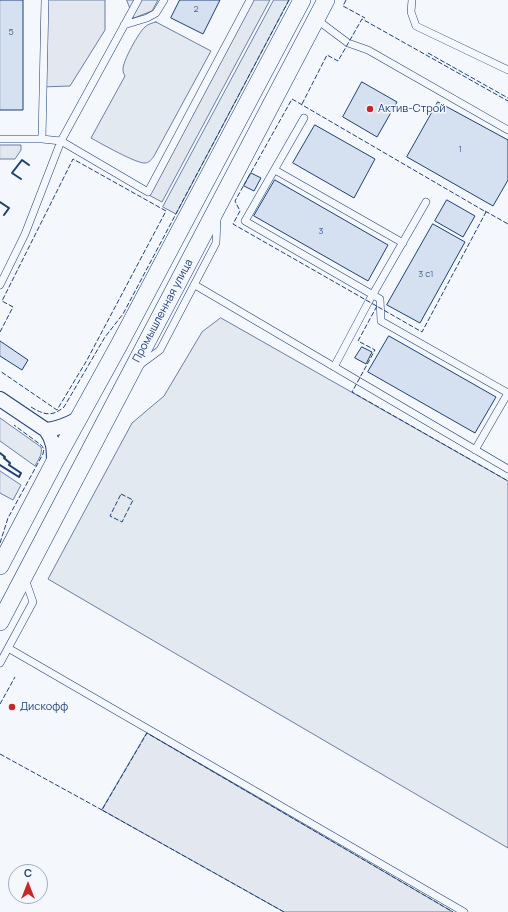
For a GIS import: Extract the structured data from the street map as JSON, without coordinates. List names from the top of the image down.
{
  "streets": {
    "street": ["Промышленная улица"]
  },
  "places": ["Актив-Строй", "Дискофф"],
  "house_numbers": [
    "2",
    "5",
    "1",
    "3",
    "3 с1"
  ],
  "north": "top"
}
